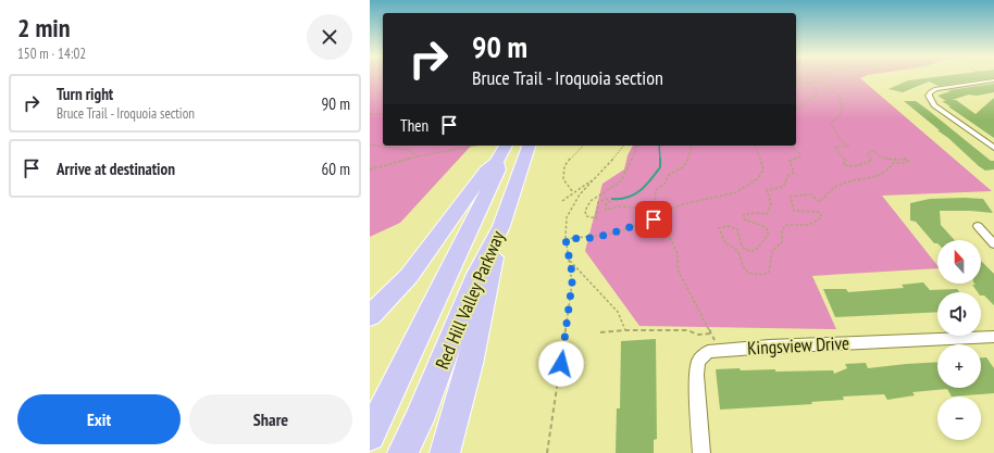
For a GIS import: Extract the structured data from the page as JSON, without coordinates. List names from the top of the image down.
{
  "streets": {
    "highway": ["Red Hill Valley Parkway"],
    "street": ["Kingsview Drive"]
  },
  "north": "top",
  "page": {
    "heading": ["2 min", "150 m · 14:02"],
    "turn": ["90 m", "Bruce Trail - Iroquoia section"],
    "list": [
      {
        "name": "Turn right",
        "note": "Bruce Trail - Iroquoia section",
        "value": "90 m"
      },
      {
        "name": "Arrive at destination",
        "value": "60 m"
      }
    ],
    "then": "Then",
    "map_buttons": ["+", "−"],
    "buttons": ["Exit", "Share"]
  }
}
